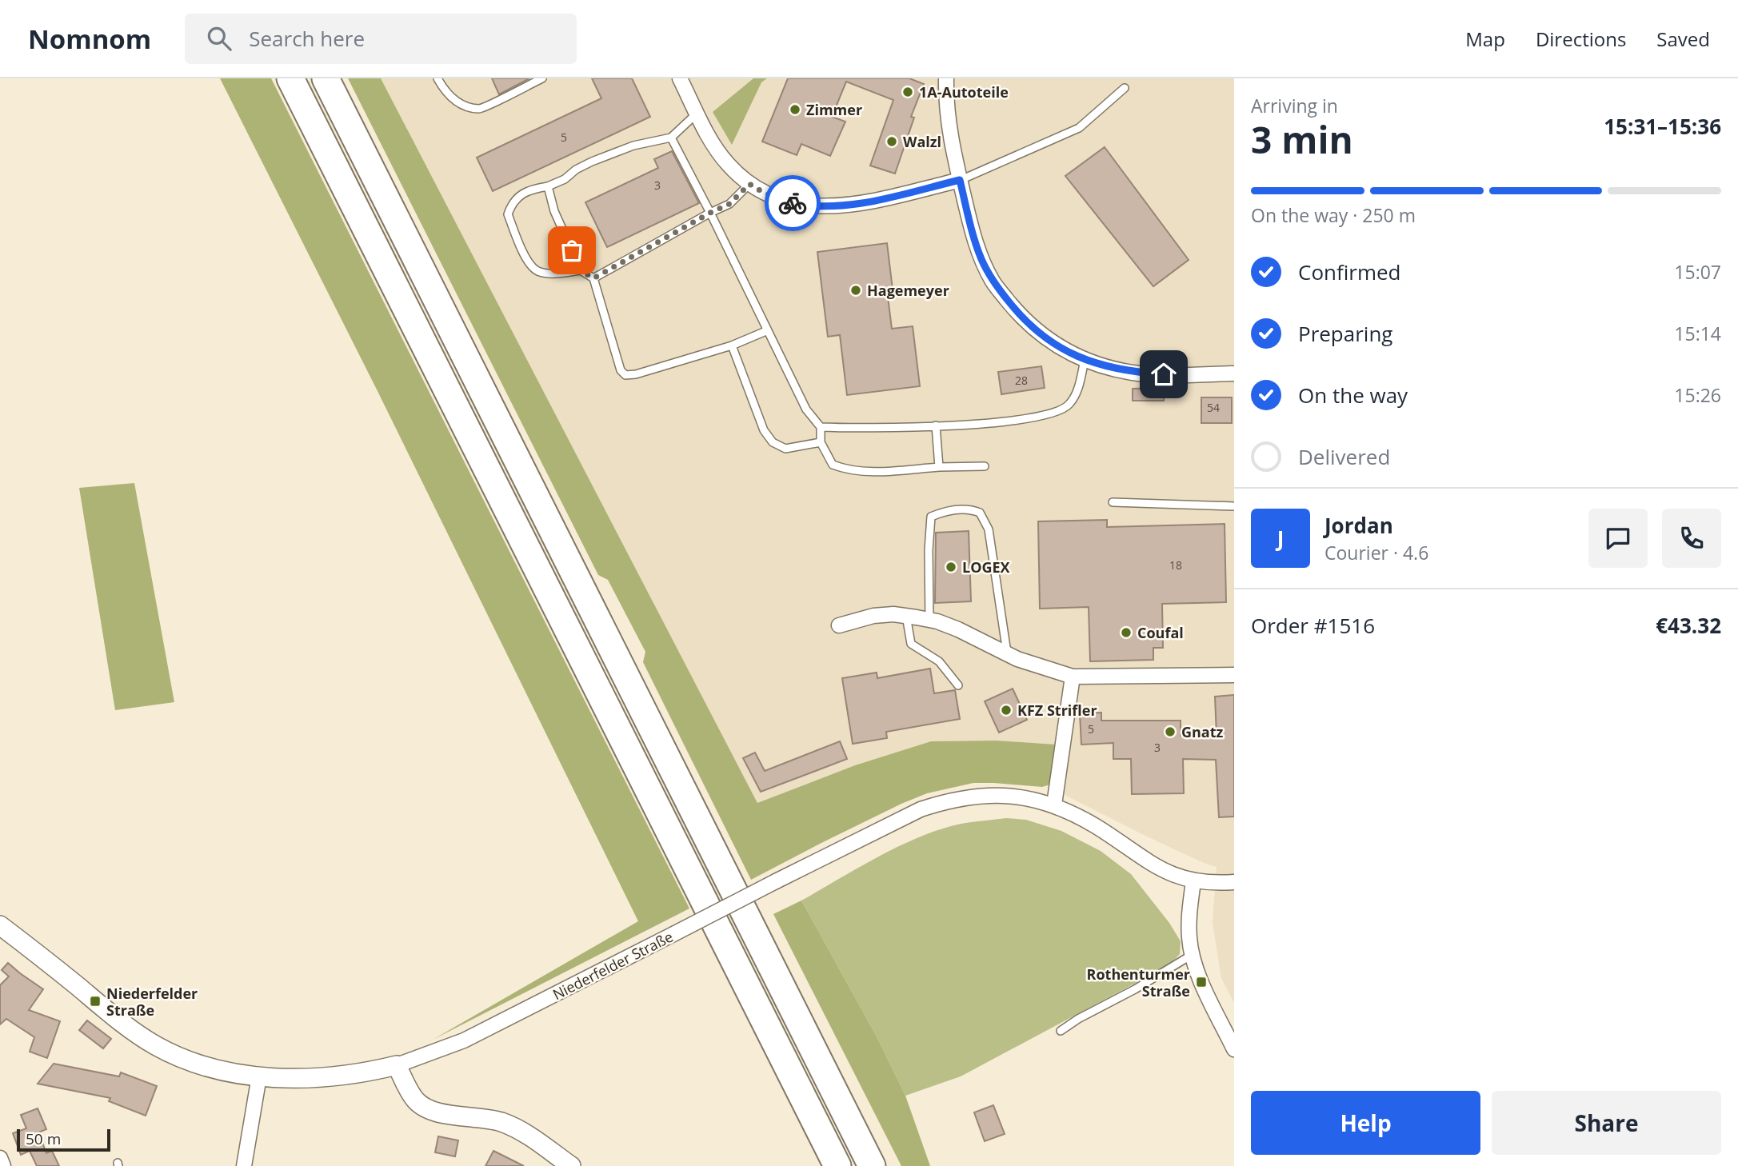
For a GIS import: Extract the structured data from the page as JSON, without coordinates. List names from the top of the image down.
{
  "streets": {
    "street": ["Niederfelder Straße"]
  },
  "places": {
    "other": [
      "1A-Autoteile",
      "Zimmer",
      "Walzl",
      "Hagemeyer",
      "LOGEX",
      "Coufal",
      "KFZ Strifler",
      "Gnatz"
    ],
    "transit": ["Rothenturmer Straße", "Niederfelder Straße"]
  },
  "house_numbers": [
    "5",
    "3",
    "28",
    "54",
    "18",
    "5",
    "3"
  ],
  "scale_bar": "50 m",
  "page": {
    "header": "Nomnom",
    "search": "Search here",
    "nav": ["Map", "Directions", "Saved"],
    "heading": ["3 min", "Arriving in", "15:31–15:36"],
    "panel": [
      "Jordan",
      "Courier · 4.6",
      "Order #1516",
      "€43.32"
    ],
    "bar": "On the way · 250 m",
    "list": [
      ["Confirmed", "15:07"],
      ["Preparing", "15:14"],
      ["On the way", "15:26"],
      "Delivered"
    ],
    "round": "J",
    "buttons": ["Help", "Share"],
    "scale": "50 m"
  }
}
